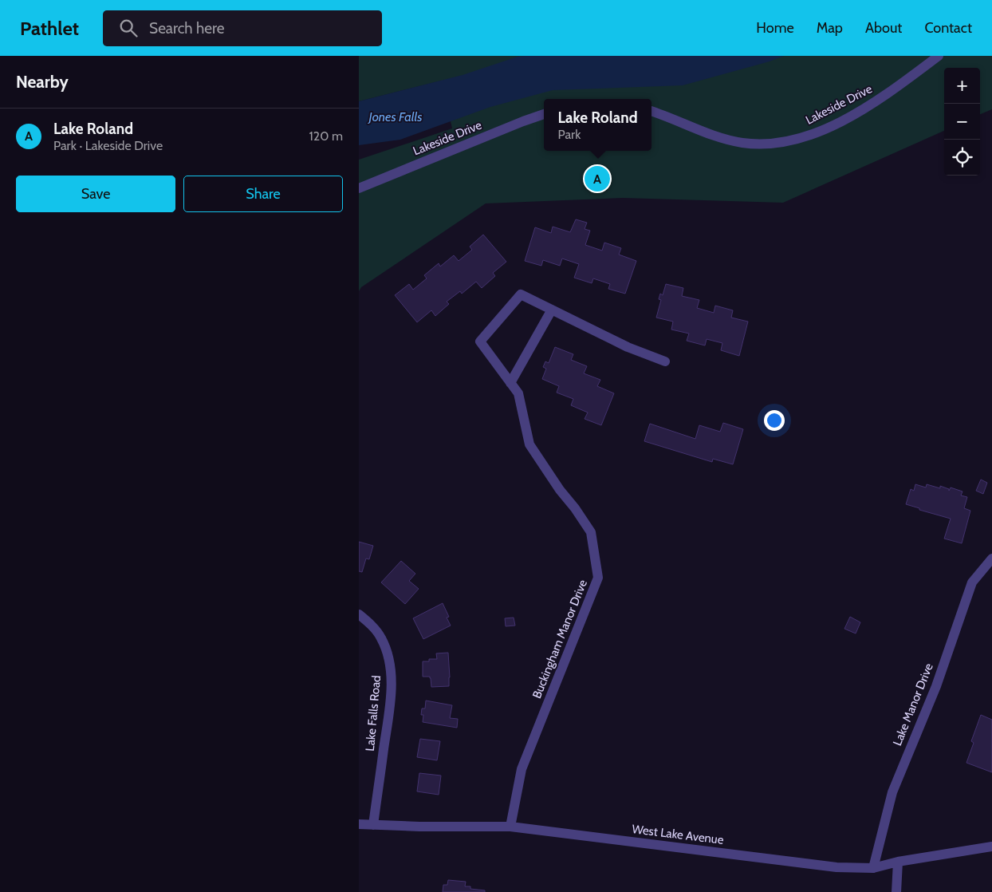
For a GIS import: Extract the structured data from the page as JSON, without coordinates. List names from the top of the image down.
{
  "streets": {
    "street": [
      "Lakeside Drive",
      "Buckingham Manor Drive",
      "Lake Manor Drive",
      "Lake Falls Road",
      "West Lake Avenue"
    ]
  },
  "crossings": [
    ["Buckingham Manor Drive", "West Lake Avenue"],
    ["Lake Manor Drive", "West Lake Avenue"],
    ["Lake Falls Road", "West Lake Avenue"]
  ],
  "water": ["Jones Falls"],
  "page": {
    "header": "Pathlet",
    "search": "Search here",
    "nav": [
      "Home",
      "Map",
      "About",
      "Contact"
    ],
    "heading": "Nearby",
    "map_buttons": ["+", "−"],
    "popup": ["Lake Roland", "Park"],
    "list": [
      {
        "mark": "A",
        "name": "Lake Roland",
        "note": "Park · Lakeside Drive",
        "value": "120 m"
      }
    ],
    "buttons": ["Save", "Share"],
    "pins": "A"
  }
}
